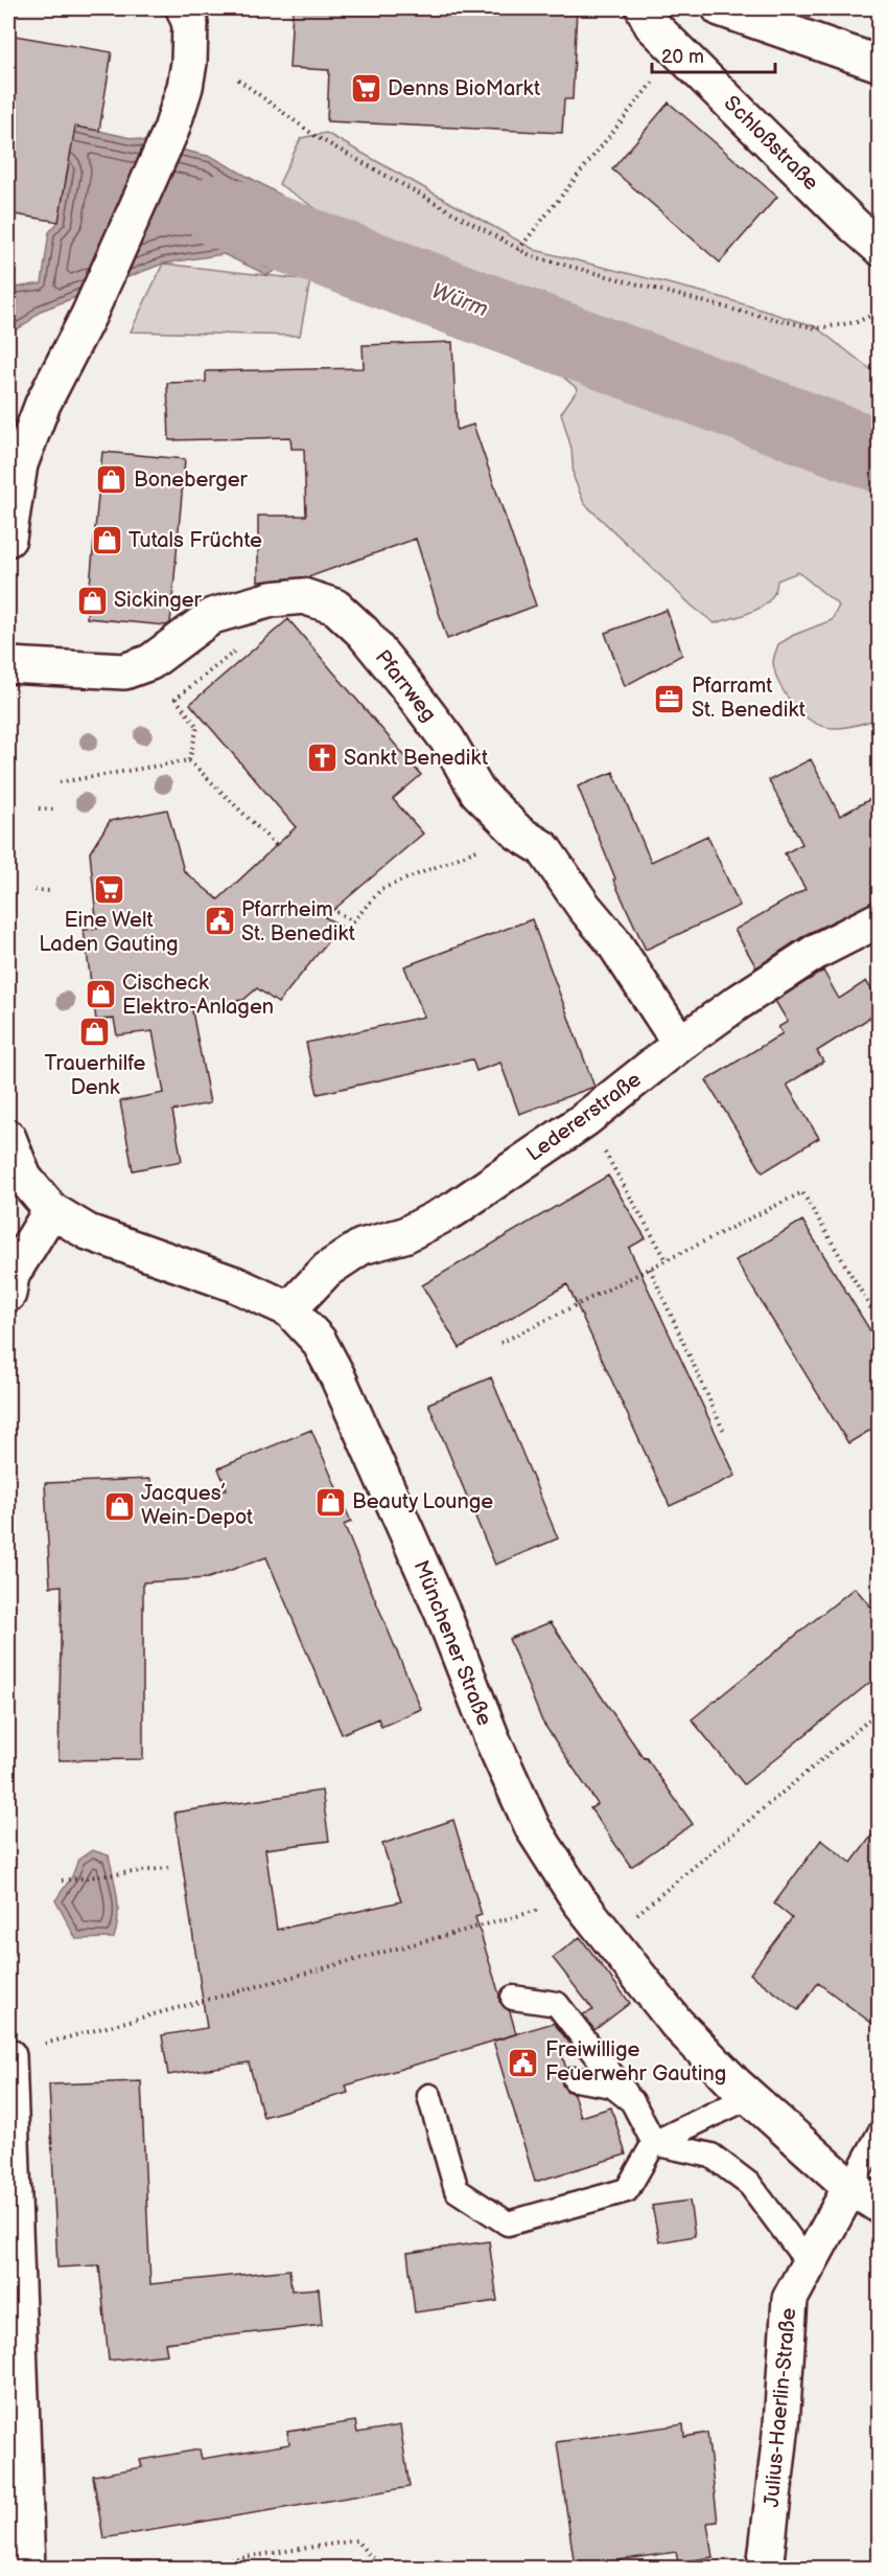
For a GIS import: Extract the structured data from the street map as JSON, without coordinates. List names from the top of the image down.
{
  "streets": {
    "street": [
      "Schloßstraße",
      "Pfarrweg",
      "Ledererstraße",
      "Münchener Straße",
      "Julius-Haerlin-Straße"
    ]
  },
  "crossings": [
    ["Pfarrweg", "Ledererstraße"],
    ["Ledererstraße", "Münchener Straße"],
    ["Münchener Straße", "Julius-Haerlin-Straße"]
  ],
  "water": ["Würm"],
  "places": {
    "supermarket": ["Denns BioMarkt", "Eine Welt Laden Gauting"],
    "shop": [
      "Boneberger",
      "Tutals Früchte",
      "Sickinger",
      "Cischeck Elektro-Anlagen",
      "Trauerhilfe Denk",
      "Beauty Lounge",
      "Jacques’ Wein-Depot"
    ],
    "office": ["Pfarramt St. Benedikt"],
    "church": ["Sankt Benedikt"],
    "public building": ["Pfarrheim St. Benedikt", "Freiwillige Feuerwehr Gauting"]
  },
  "scale_bar": "20 m"
}
